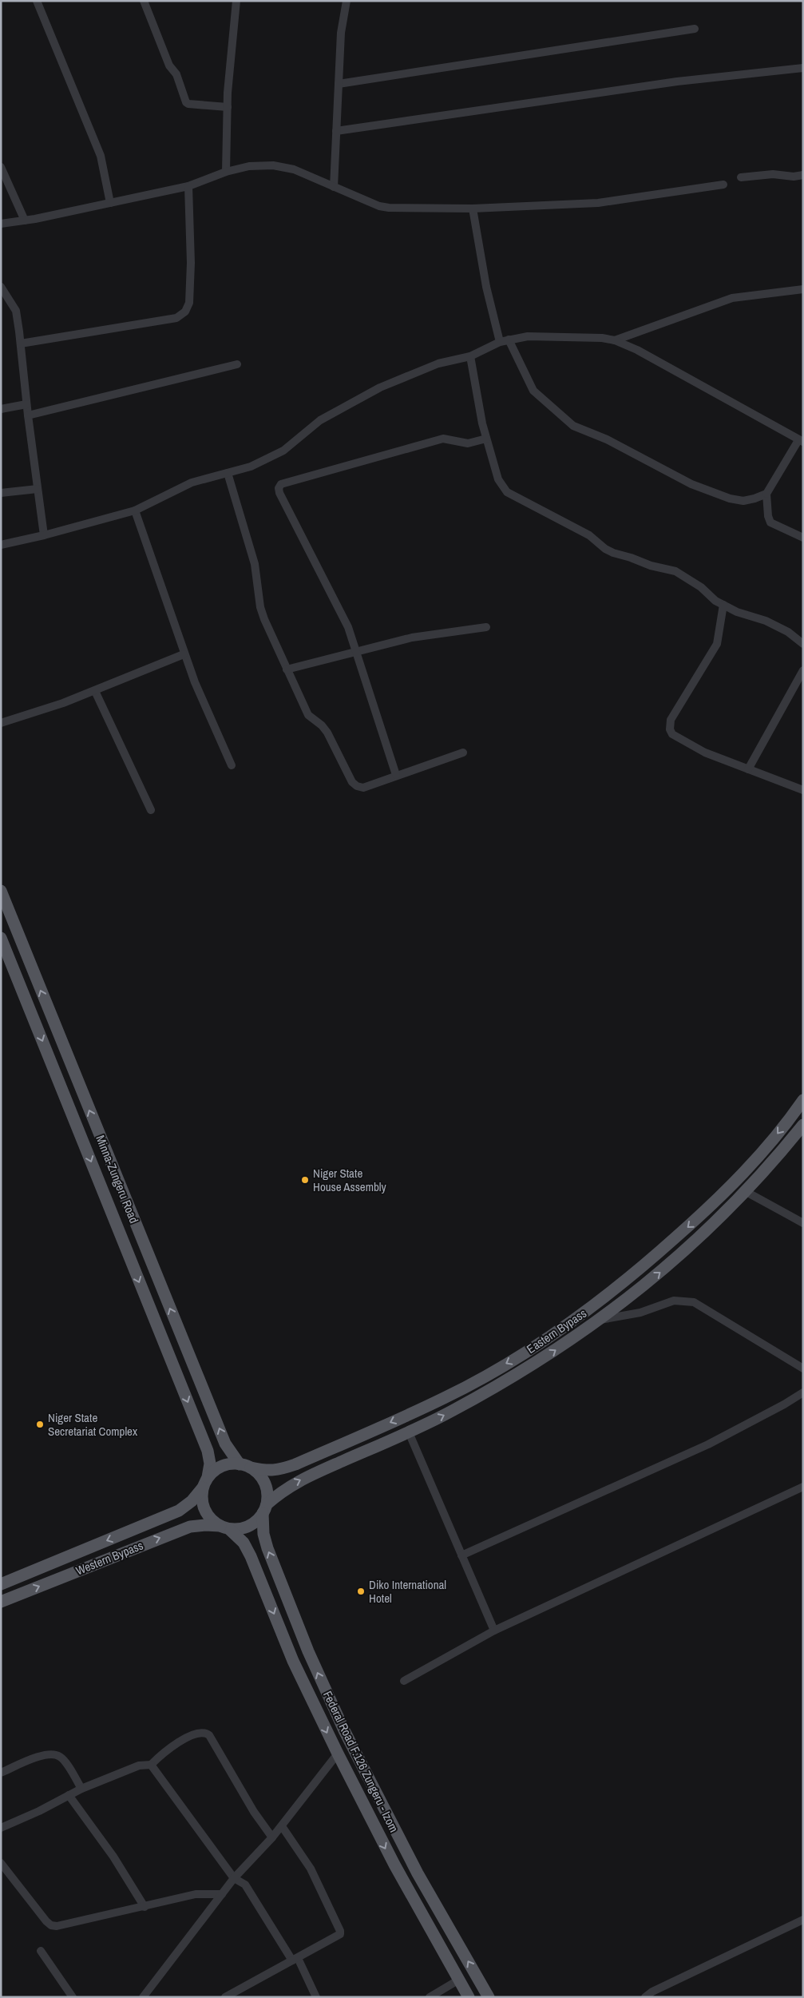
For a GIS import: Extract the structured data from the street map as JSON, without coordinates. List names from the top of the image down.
{
  "streets": {
    "main road": [
      "Minna-Zungeru Road",
      "Eastern Bypass",
      "Western Bypass",
      "Federal Road F.126 Zungeru - Izom"
    ]
  },
  "crossings": [
    ["Minna-Zungeru Road", "Eastern Bypass"],
    ["Minna-Zungeru Road", "Western Bypass"],
    ["Minna-Zungeru Road", "Federal Road F.126 Zungeru - Izom"],
    ["Eastern Bypass", "Western Bypass"],
    ["Eastern Bypass", "Federal Road F.126 Zungeru - Izom"],
    ["Western Bypass", "Federal Road F.126 Zungeru - Izom"]
  ],
  "places": ["Niger State House Assembly", "Niger State Secretariat Complex", "Diko International Hotel"]
}
